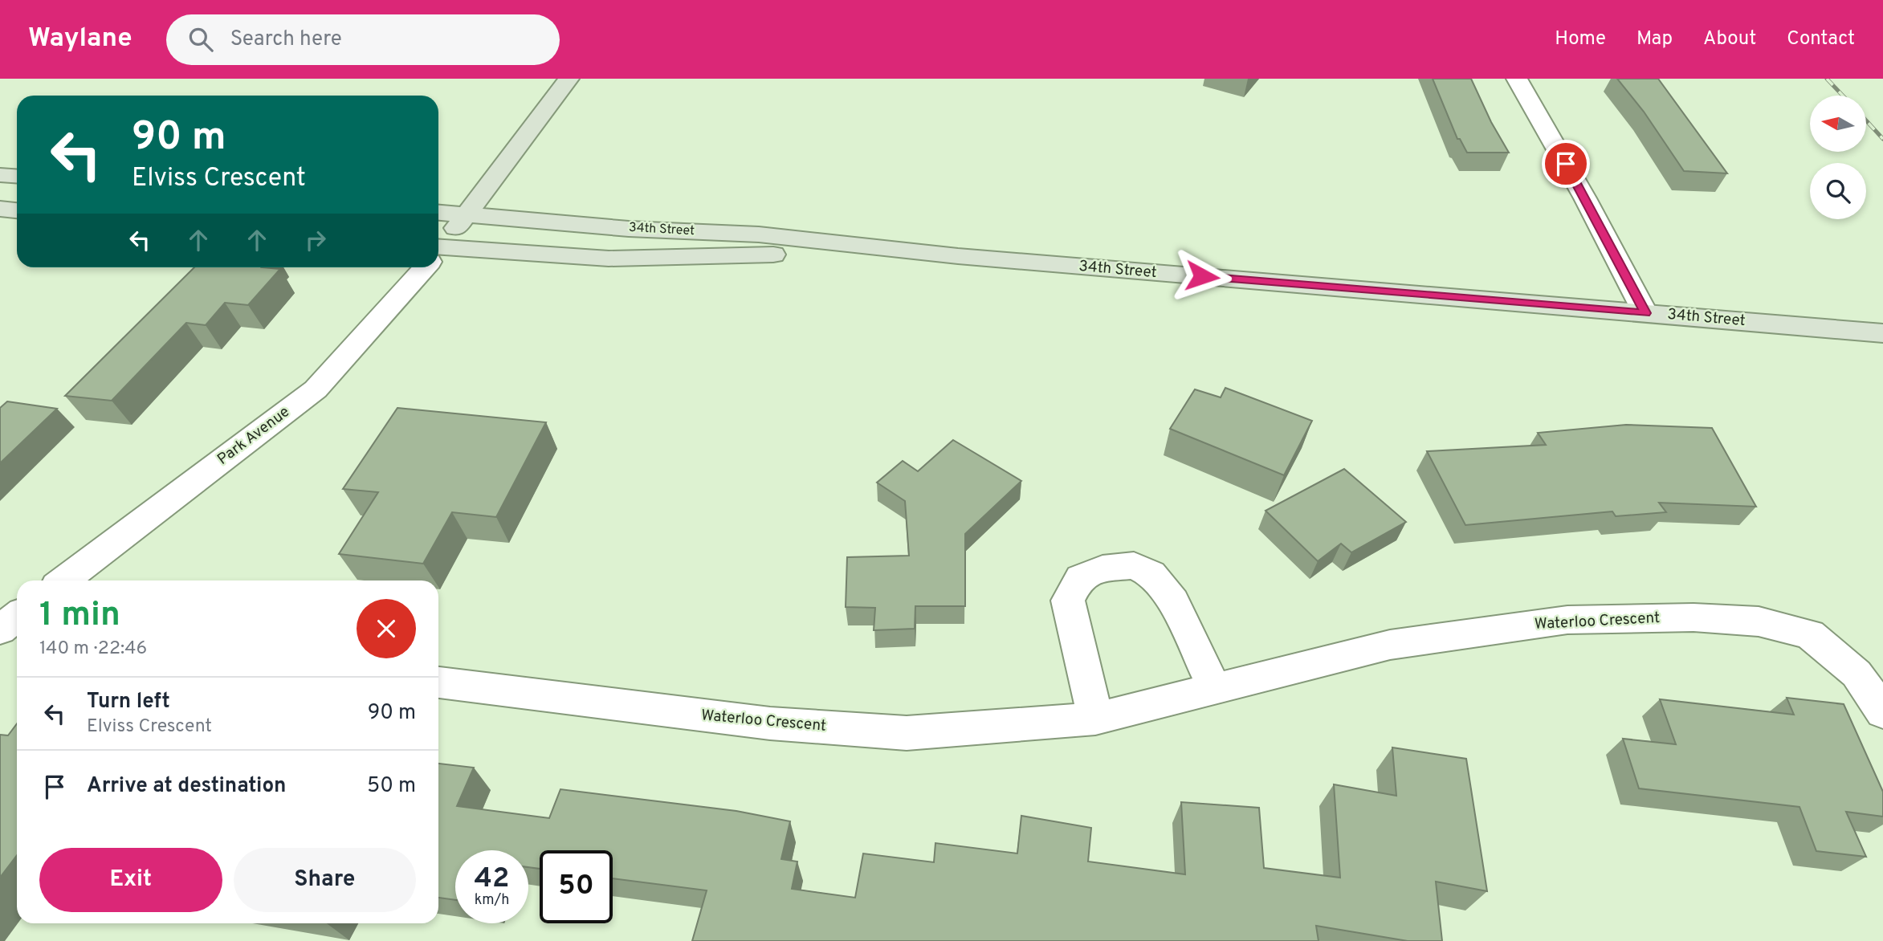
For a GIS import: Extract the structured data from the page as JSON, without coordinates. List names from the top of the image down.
{
  "streets": {
    "main road": ["34th Street", "Park Avenue"],
    "street": ["Waterloo Crescent"]
  },
  "crossings": [
    ["34th Street", "Park Avenue"]
  ],
  "north": "left",
  "page": {
    "header": "Waylane",
    "search": "Search here",
    "nav": [
      "Home",
      "Map",
      "About",
      "Contact"
    ],
    "turn": ["90 m", "Elviss Crescent"],
    "heading": ["1 min", "140 m · 22:46"],
    "list": [
      {
        "name": "Turn left",
        "note": "Elviss Crescent",
        "value": "90 m"
      },
      {
        "name": "Arrive at destination",
        "value": "50 m"
      }
    ],
    "buttons": ["Exit", "Share"],
    "speed": "42 km/h",
    "limit": "50"
  }
}
